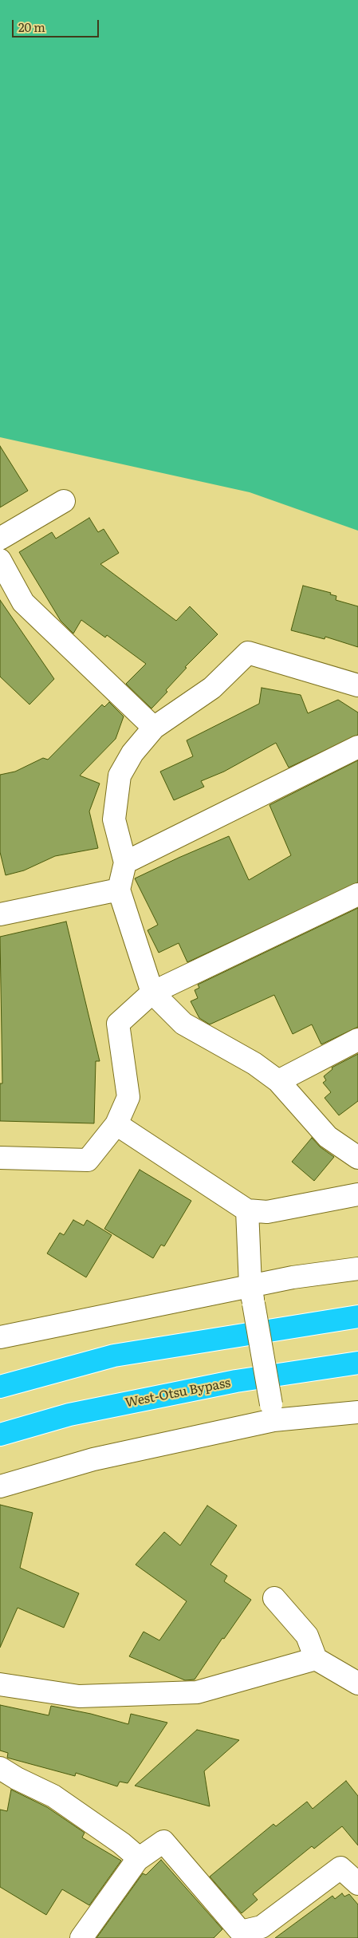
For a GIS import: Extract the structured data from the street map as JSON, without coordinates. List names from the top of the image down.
{
  "streets": {
    "highway": ["West-Otsu Bypass"]
  },
  "scale_bar": "20 m"
}
